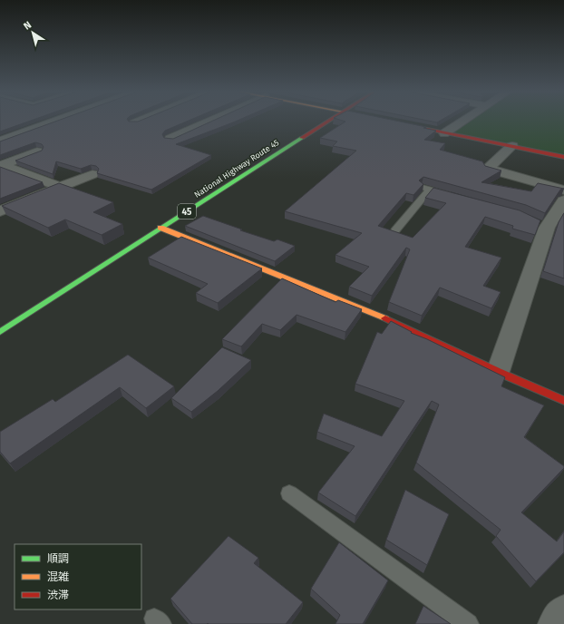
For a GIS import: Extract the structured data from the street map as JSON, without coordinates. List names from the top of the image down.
{
  "streets": {
    "main road": ["National Highway Route 45", "45"]
  },
  "legend": ["順調", "混雑", "渋滞"],
  "north": "top left"
}
